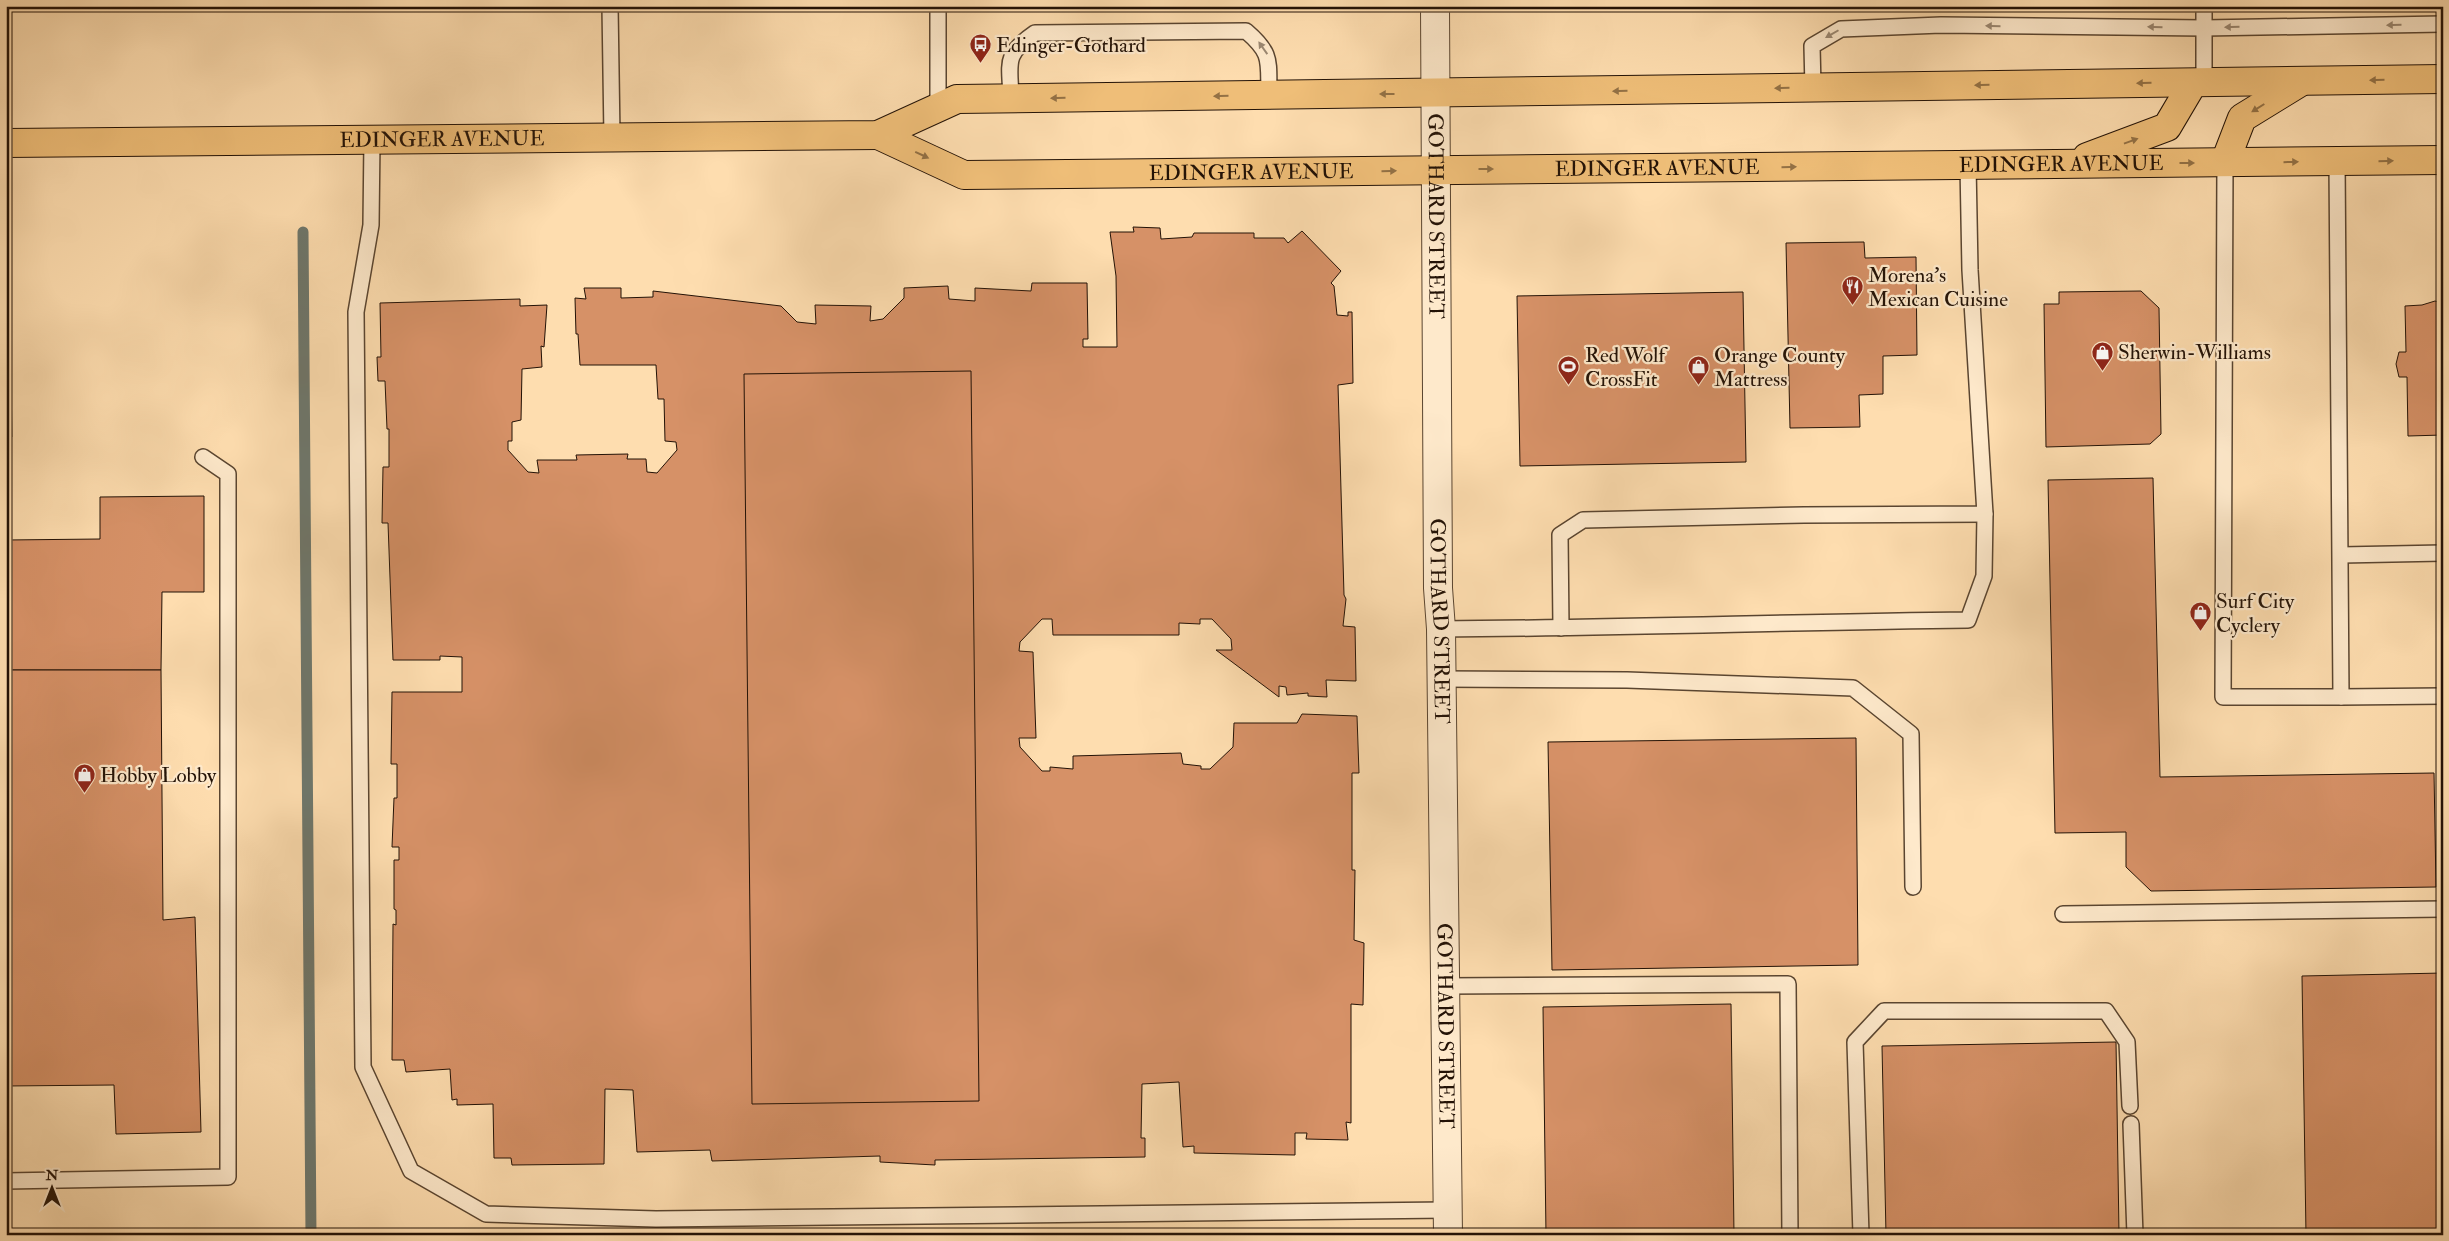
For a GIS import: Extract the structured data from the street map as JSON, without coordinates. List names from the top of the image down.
{
  "streets": {
    "main road": ["EDINGER AVENUE"],
    "street": ["GOTHARD STREET"]
  },
  "crossings": [
    ["EDINGER AVENUE", "GOTHARD STREET"]
  ],
  "places": {
    "bus stop": ["Edinger-Gothard"],
    "restaurant": ["Morena's Mexican Cuisine"],
    "shop": [
      "Sherwin-Williams",
      "Orange County Mattress",
      "Surf City Cyclery",
      "Hobby Lobby"
    ],
    "sports": ["Red Wolf CrossFit"]
  },
  "north": "top"
}
